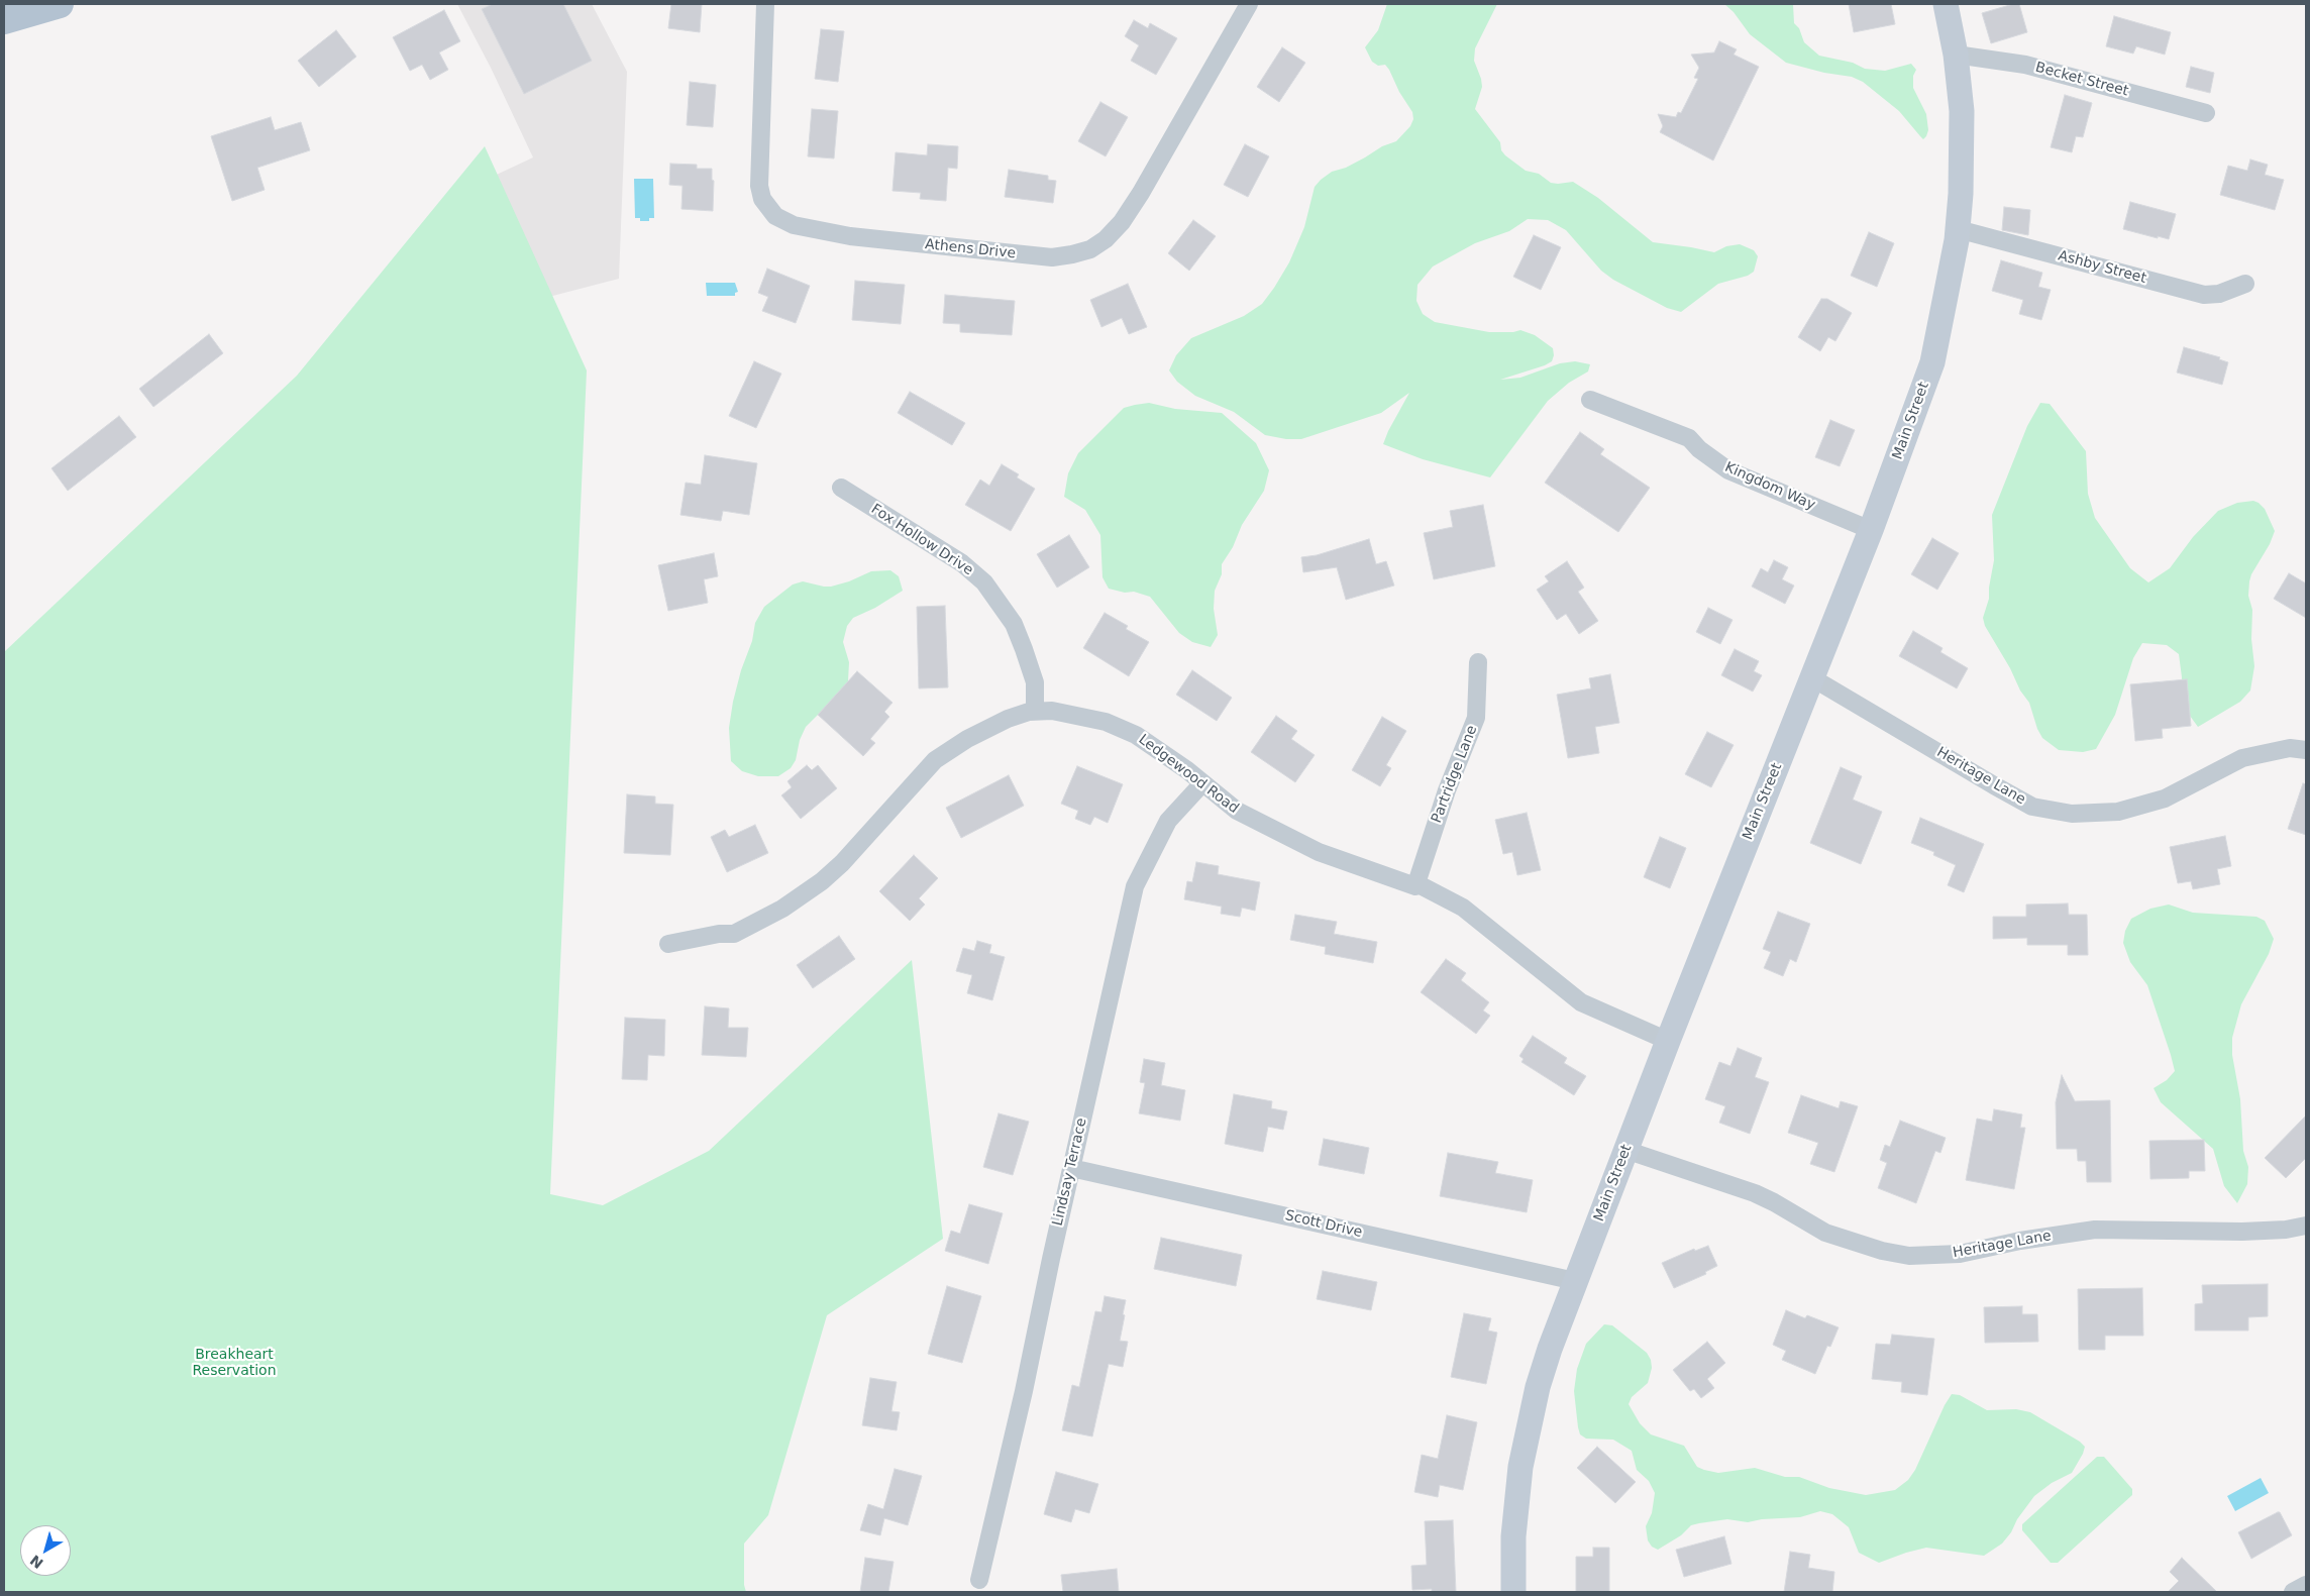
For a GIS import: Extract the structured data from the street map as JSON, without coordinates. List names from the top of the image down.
{
  "streets": {
    "main road": ["Main Street"],
    "street": [
      "Becket Street",
      "Athens Drive",
      "Ashby Street",
      "Kingdom Way",
      "Fox Hollow Drive",
      "Ledgewood Road",
      "Partridge Lane",
      "Heritage Lane",
      "Lindsay Terrace",
      "Scott Drive"
    ]
  },
  "crossings": [
    ["Becket Street", "Main Street"],
    ["Ashby Street", "Main Street"],
    ["Main Street", "Kingdom Way"],
    ["Main Street", "Ledgewood Road"],
    ["Main Street", "Heritage Lane"],
    ["Main Street", "Scott Drive"],
    ["Fox Hollow Drive", "Ledgewood Road"],
    ["Ledgewood Road", "Partridge Lane"],
    ["Ledgewood Road", "Lindsay Terrace"],
    ["Lindsay Terrace", "Scott Drive"]
  ],
  "parks": ["Breakheart Reservation"],
  "north": "bottom left"
}
